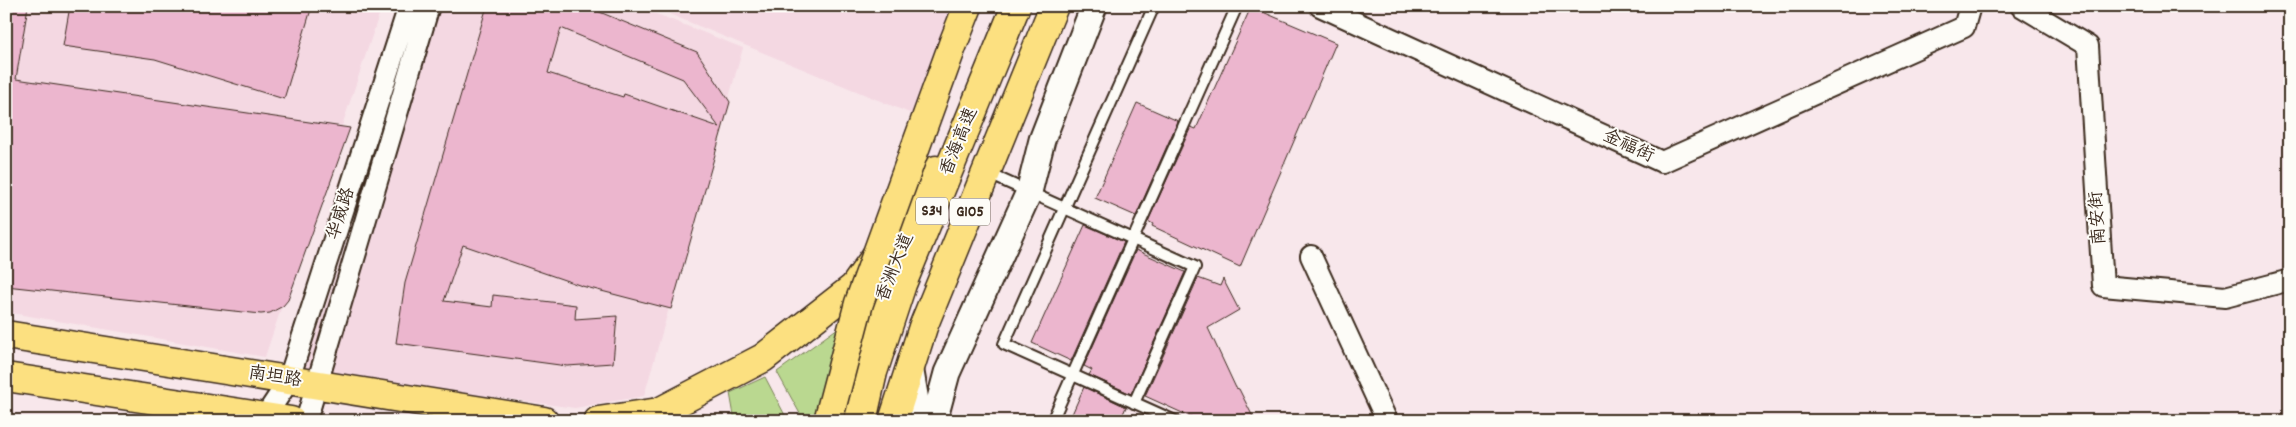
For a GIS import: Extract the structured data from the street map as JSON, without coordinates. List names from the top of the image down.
{
  "streets": {
    "main road": [
      "香海高速",
      "S34",
      "G105",
      "香洲大道",
      "南坦路"
    ],
    "street": ["金福街", "华威路", "南安街"]
  },
  "crossings": [
    ["华威路", "南坦路"]
  ]
}
